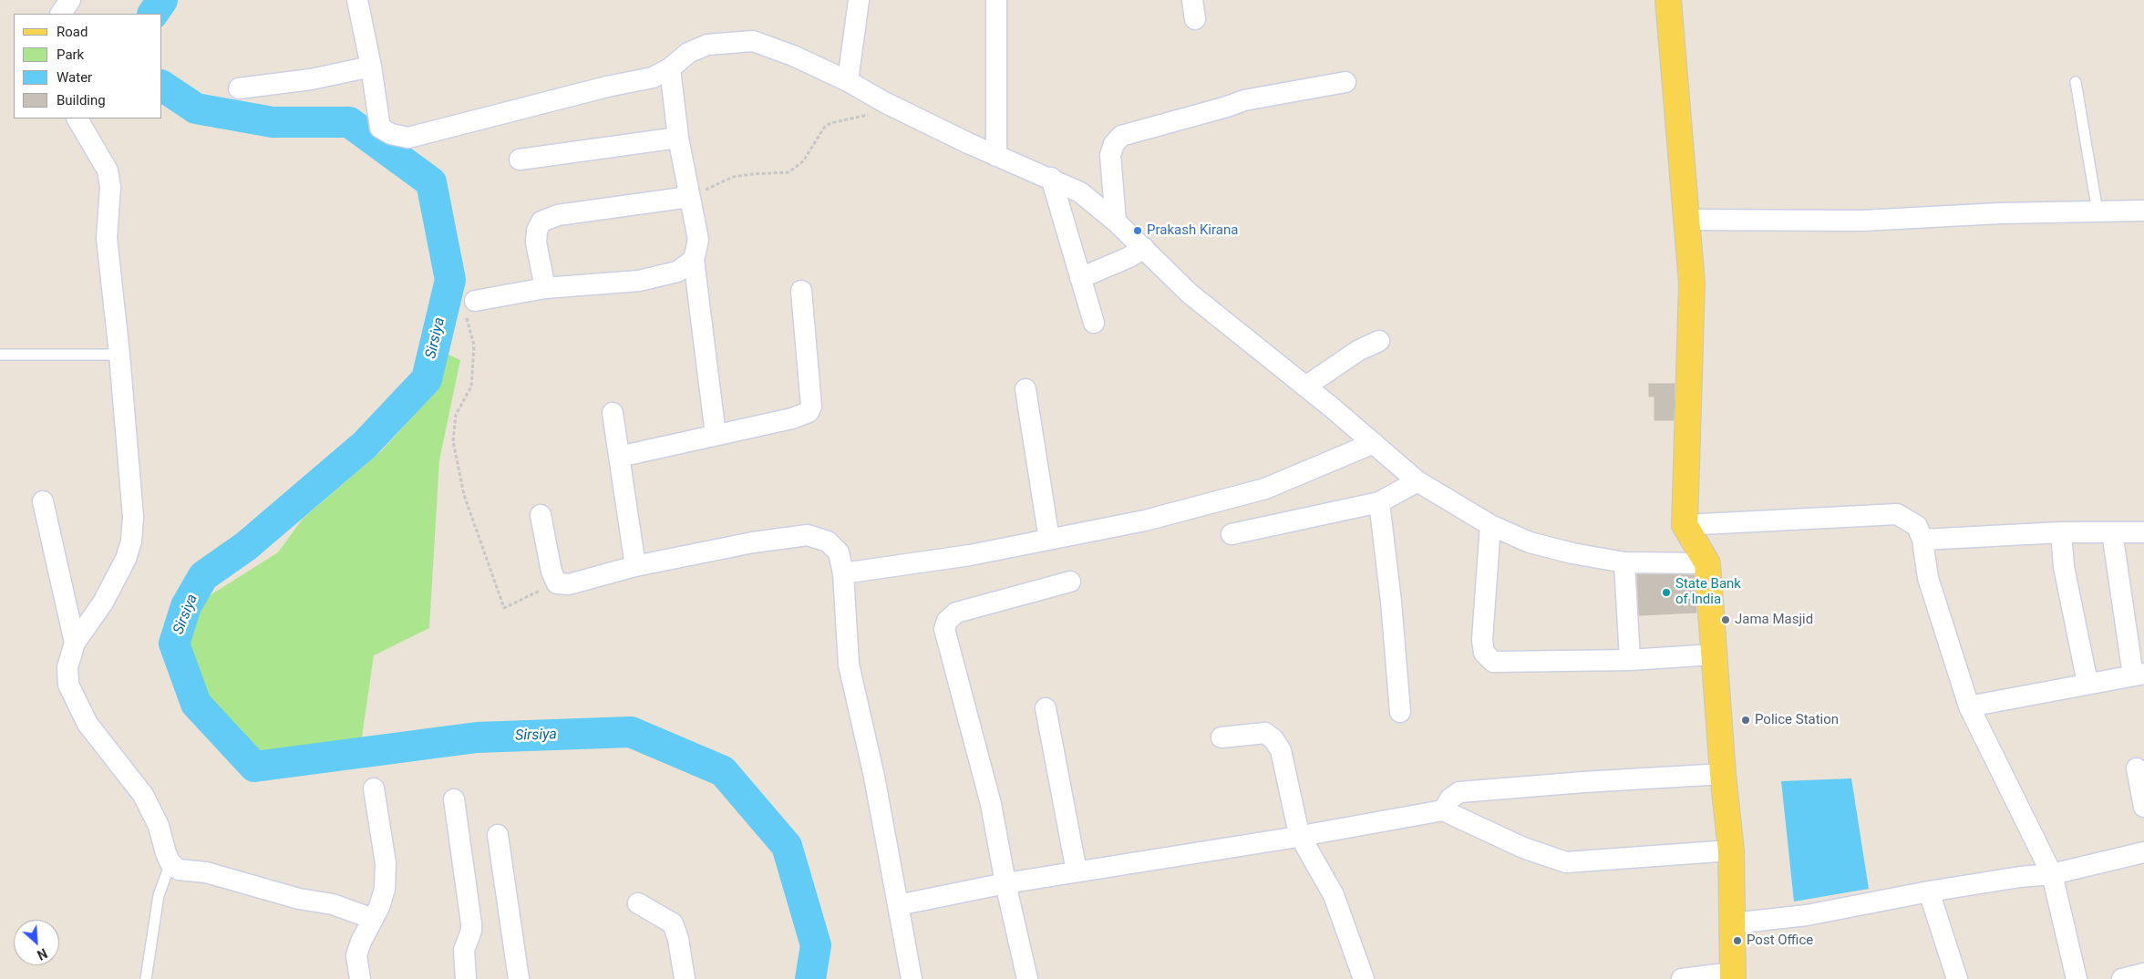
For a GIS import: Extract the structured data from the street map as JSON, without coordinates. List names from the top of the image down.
{
  "water": ["Sirsiya"],
  "places": [
    "Prakash Kirana",
    "State Bank of India",
    "Jama Masjid",
    "Police Station",
    "Post Office"
  ],
  "legend": [
    "Road",
    "Park",
    "Water",
    "Building"
  ],
  "north": "bottom right"
}
